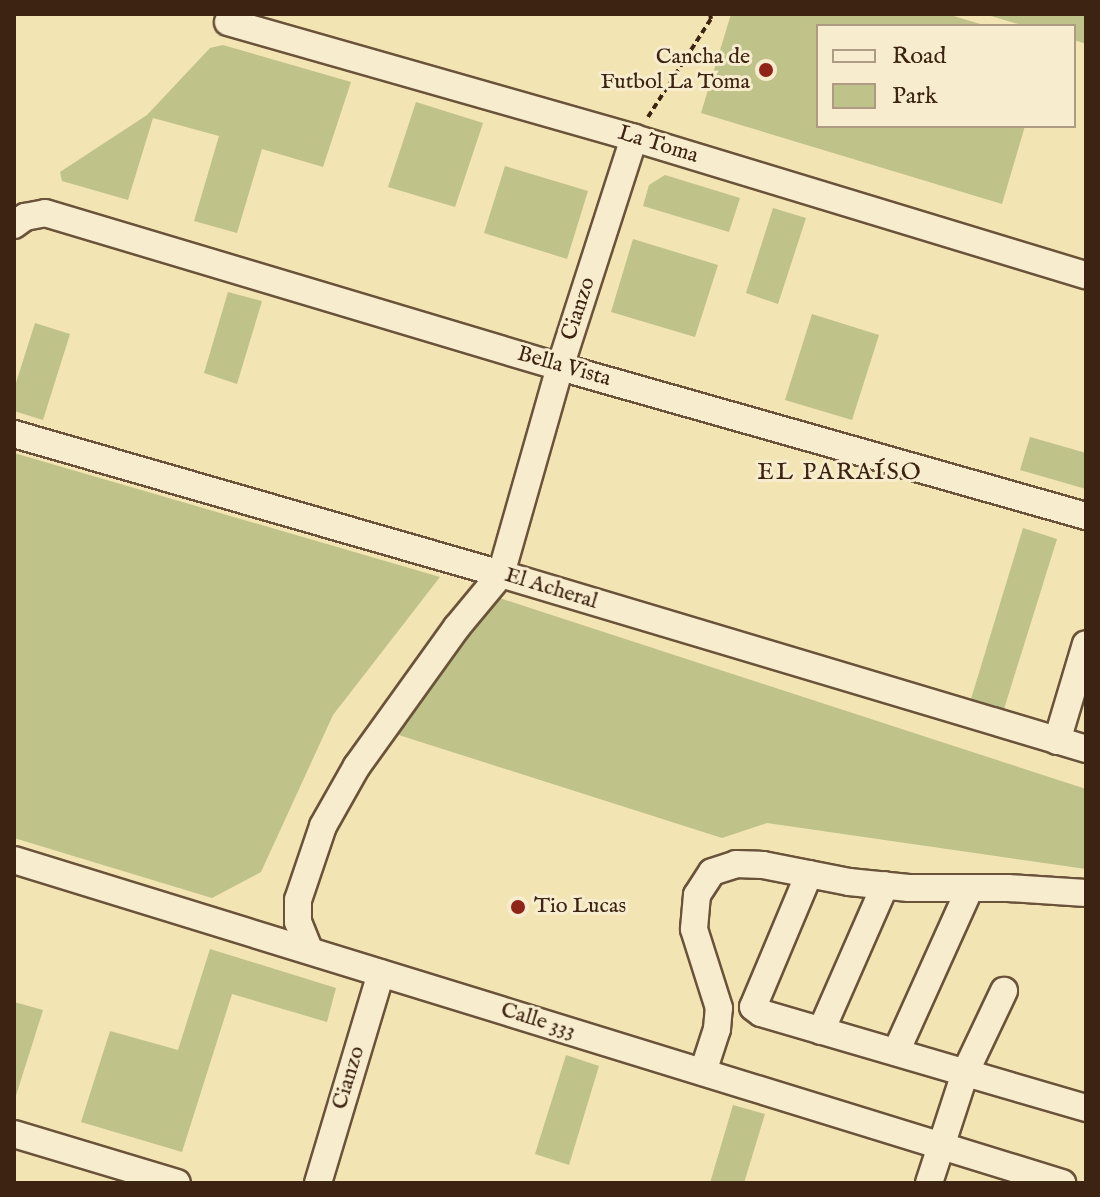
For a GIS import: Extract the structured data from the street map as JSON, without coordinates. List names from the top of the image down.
{
  "streets": {
    "street": [
      "La Toma",
      "Cianzo",
      "Bella Vista",
      "El Acheral",
      "Calle 333"
    ]
  },
  "crossings": [
    ["La Toma", "Cianzo"],
    ["Cianzo", "Bella Vista"],
    ["Cianzo", "El Acheral"],
    ["Cianzo", "Calle 333"]
  ],
  "districts": ["EL PARAÍSO"],
  "places": ["Cancha de Futbol La Toma", "Tio Lucas"],
  "legend": ["Road", "Park"]
}
